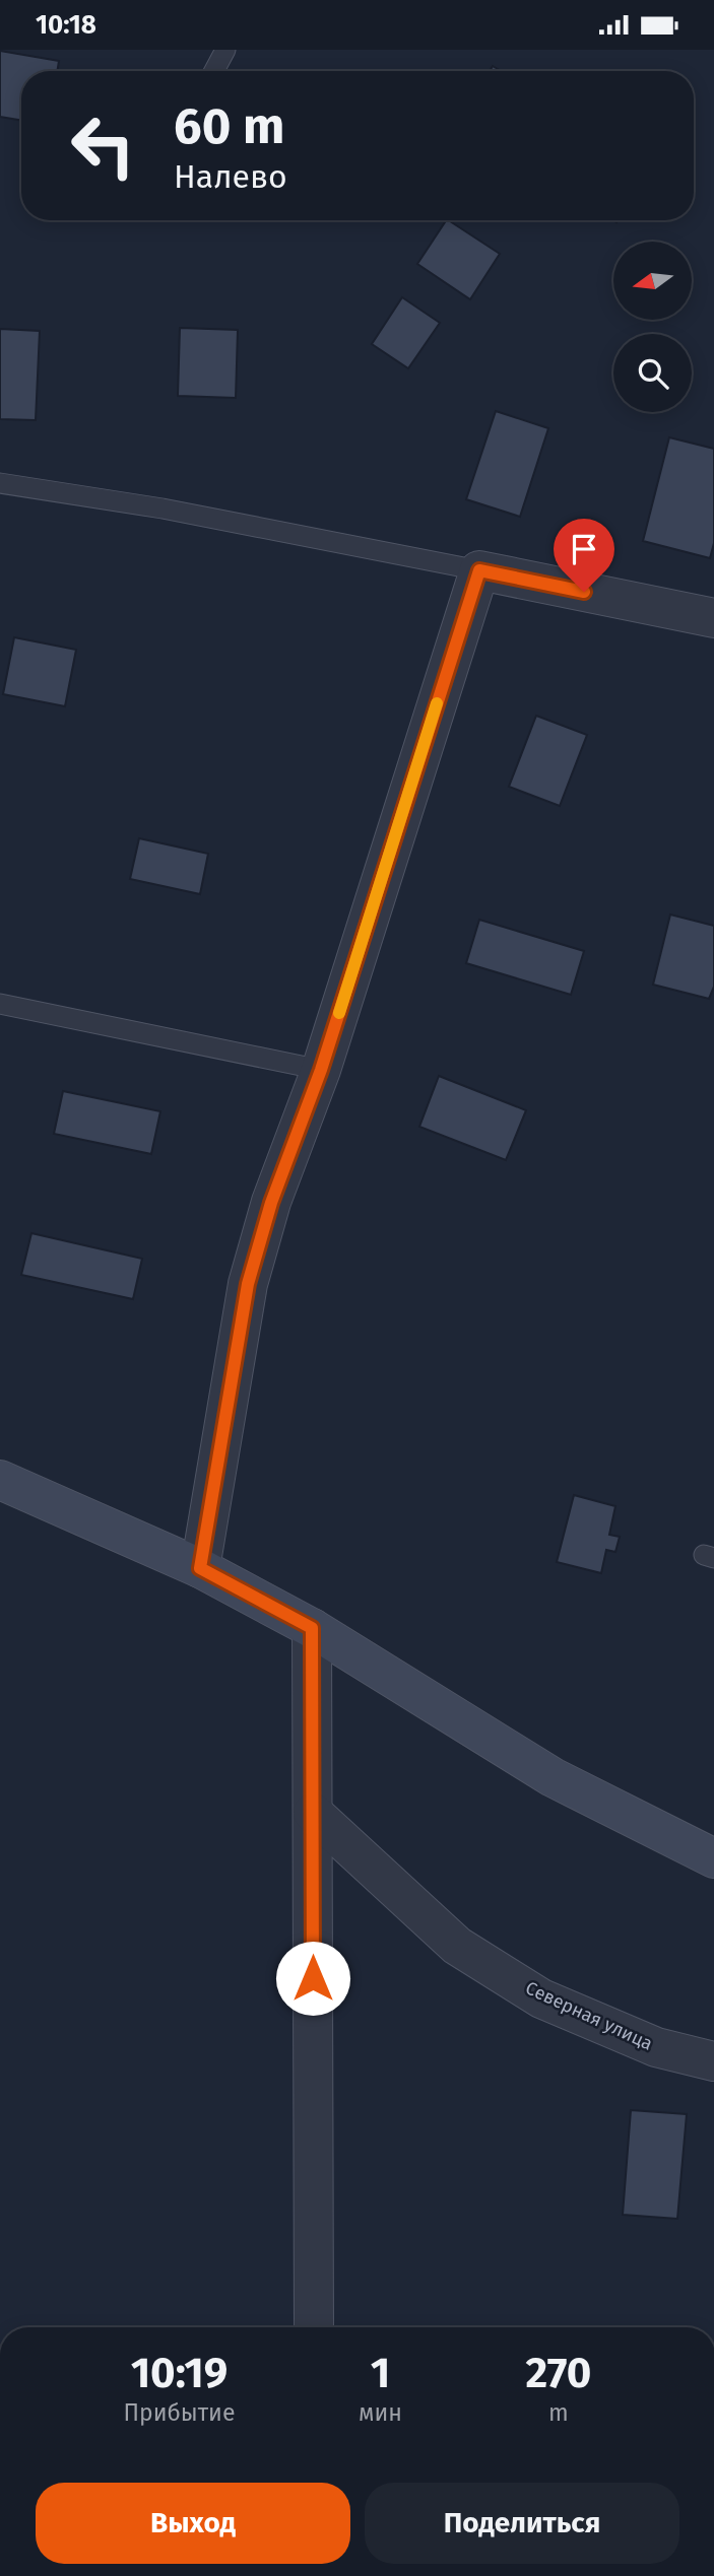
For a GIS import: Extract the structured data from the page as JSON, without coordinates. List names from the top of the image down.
{
  "streets": {
    "street": ["Северная улица"]
  },
  "north": "left",
  "page": {
    "status": "10:18",
    "turn": ["60 m", "Налево"],
    "eta": [
      "10:19",
      "Прибытие",
      "1",
      "мин",
      "270",
      "m"
    ],
    "buttons": ["Выход", "Поделиться"]
  }
}
